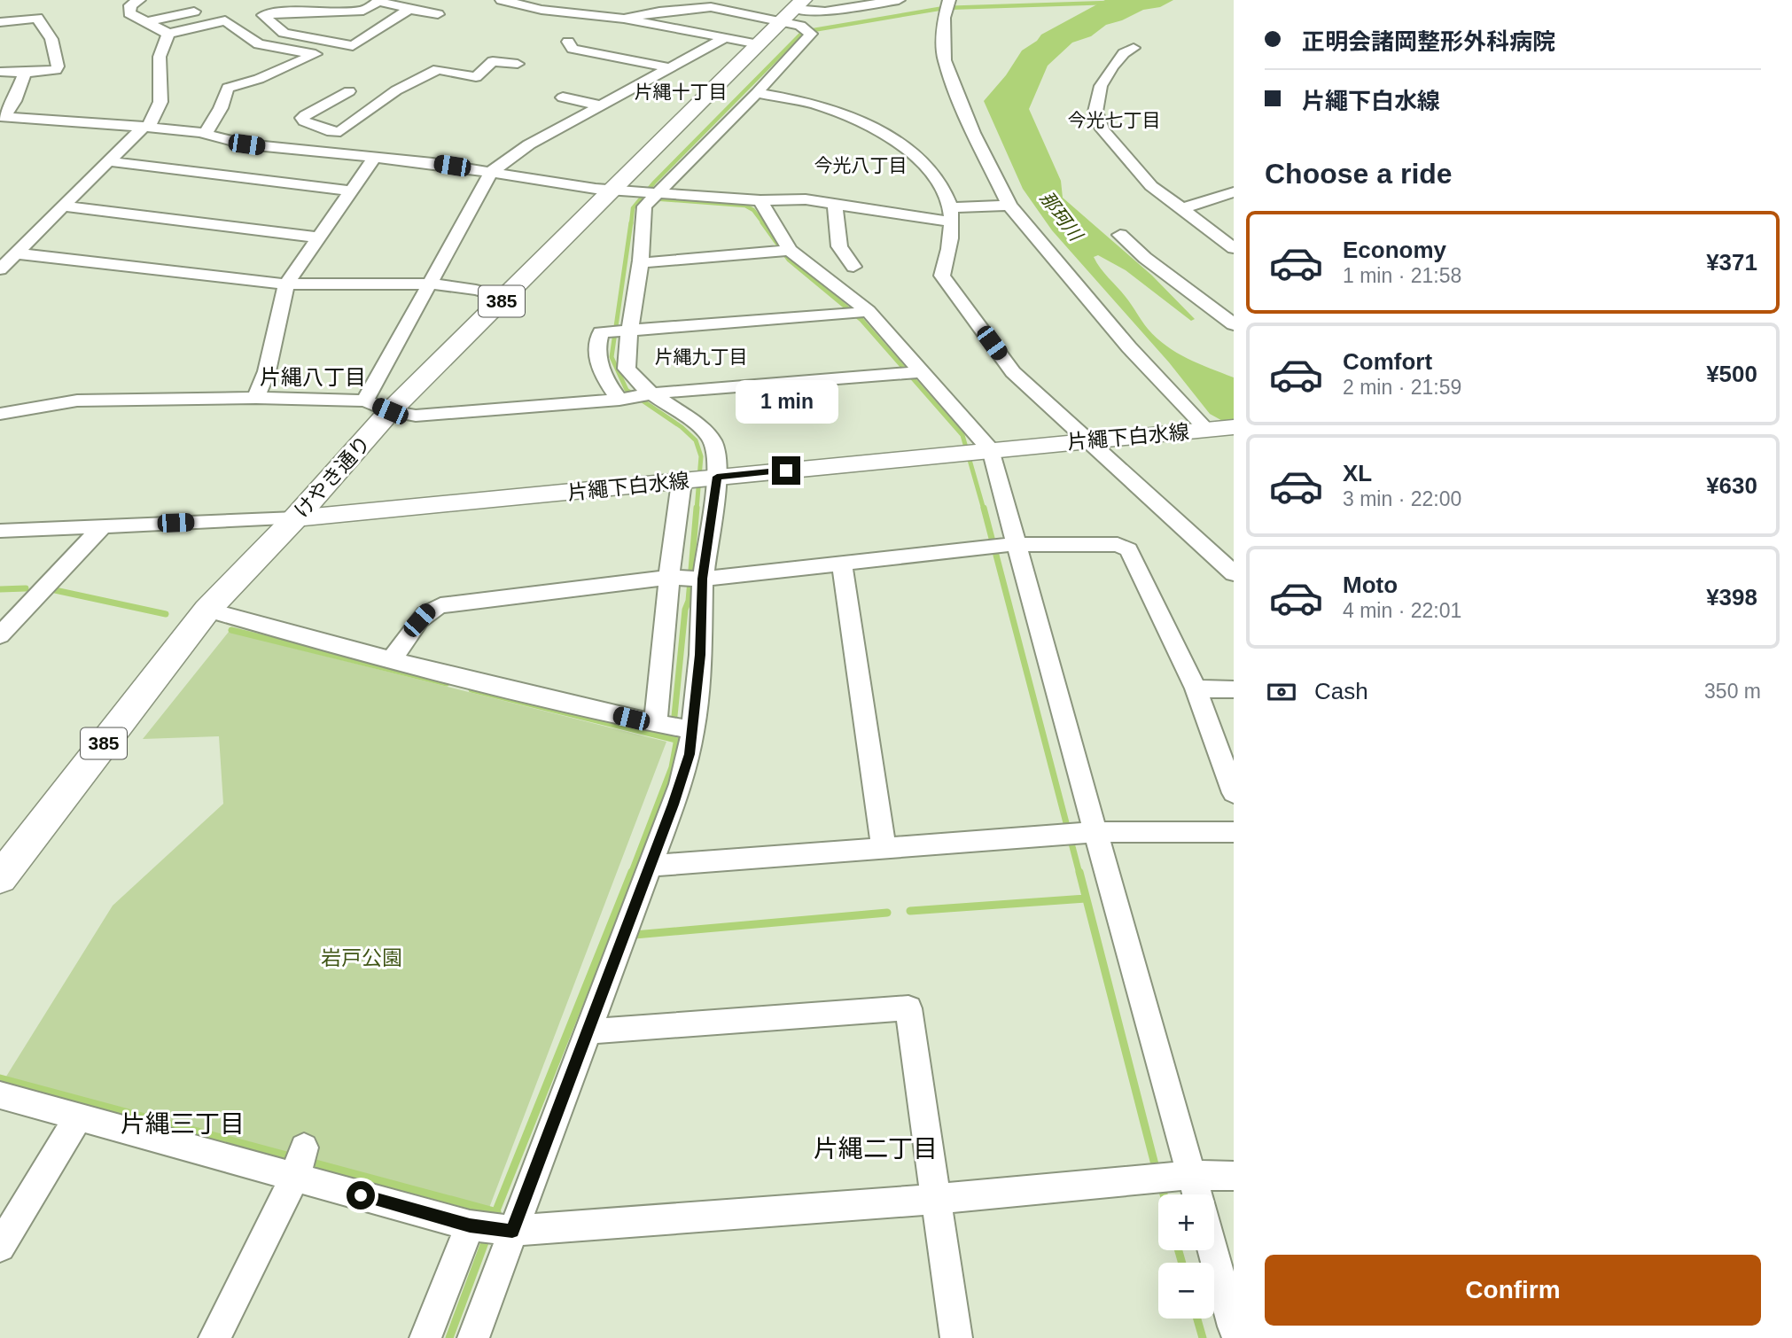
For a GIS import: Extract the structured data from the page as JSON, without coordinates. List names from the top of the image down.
{
  "streets": {
    "highway": ["385", "けやき通り"],
    "main road": ["片繩下白水線"]
  },
  "crossings": [
    ["片繩下白水線", "けやき通り"]
  ],
  "districts": [
    "片縄十丁目",
    "今光七丁目",
    "今光八丁目",
    "片縄九丁目",
    "片縄八丁目",
    "片縄三丁目",
    "片縄二丁目"
  ],
  "water": ["那珂川"],
  "parks": ["岩戸公園"],
  "page": {
    "banner": ["正明会諸岡整形外科病院", "片繩下白水線"],
    "heading": "Choose a ride",
    "list": [
      {
        "name": "Economy",
        "note": "1 min · 21:58",
        "value": "¥371"
      },
      {
        "name": "Comfort",
        "note": "2 min · 21:59",
        "value": "¥500"
      },
      {
        "name": "XL",
        "note": "3 min · 22:00",
        "value": "¥630"
      },
      {
        "name": "Moto",
        "note": "4 min · 22:01",
        "value": "¥398"
      }
    ],
    "bubble": "1 min",
    "pay": ["Cash", "350 m"],
    "map_buttons": ["+", "−"],
    "buttons": "Confirm"
  }
}
